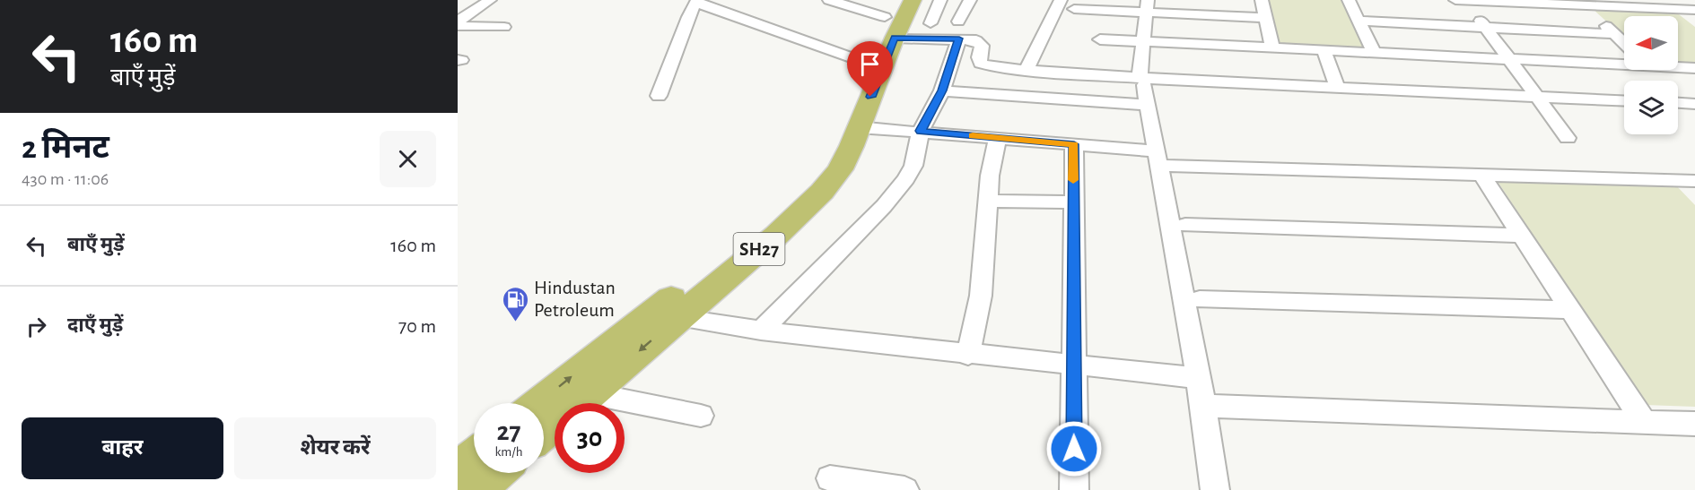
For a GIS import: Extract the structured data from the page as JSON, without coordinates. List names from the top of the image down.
{
  "streets": {
    "main road": ["SH27"]
  },
  "places": {
    "fuel station": ["Hindustan Petroleum"]
  },
  "north": "left",
  "page": {
    "turn": ["160 m", "बाएँ मुड़ें"],
    "heading": ["2 मिनट", "430 m · 11:06"],
    "list": [
      {
        "name": "बाएँ मुड़ें",
        "value": "160 m"
      },
      {
        "name": "दाएँ मुड़ें",
        "value": "70 m"
      }
    ],
    "speed": "27 km/h",
    "limit": "30",
    "buttons": ["बाहर", "शेयर करें"]
  }
}
